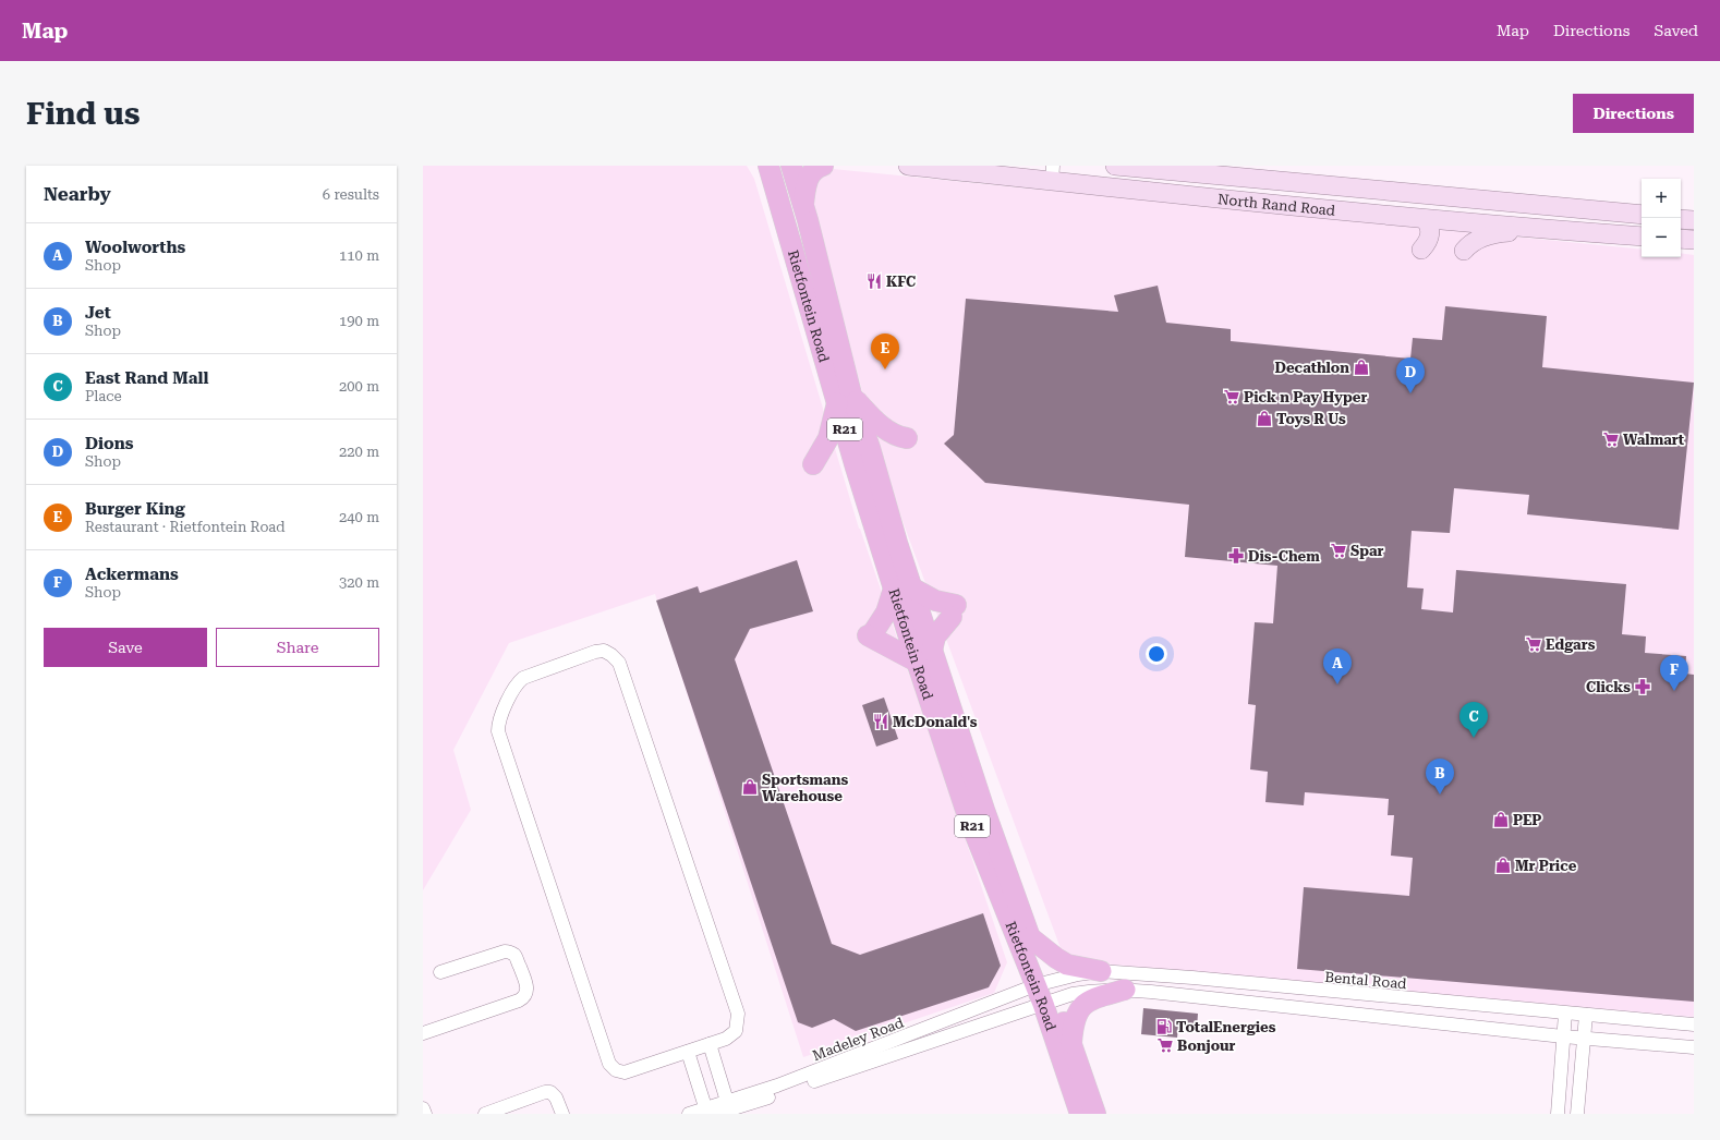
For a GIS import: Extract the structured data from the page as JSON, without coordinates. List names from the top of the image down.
{
  "streets": {
    "main road": ["North Rand Road", "Rietfontein Road", "R21"],
    "street": ["Bental Road", "Madeley Road"]
  },
  "crossings": [
    ["Rietfontein Road", "Bental Road"],
    ["Rietfontein Road", "Madeley Road"],
    ["Bental Road", "Madeley Road"]
  ],
  "places": {
    "restaurant": ["KFC", "McDonald's"],
    "shop": [
      "Decathlon",
      "Toys R Us",
      "Sportsmans Warehouse",
      "PEP",
      "Mr Price"
    ],
    "supermarket": [
      "Pick n Pay Hyper",
      "Walmart",
      "Spar",
      "Edgars",
      "Bonjour"
    ],
    "pharmacy": ["Dis-Chem", "Clicks"],
    "fuel station": ["TotalEnergies"]
  },
  "page": {
    "header": "Map",
    "nav": ["Map", "Directions", "Saved"],
    "buttons": [
      "Directions",
      ["Save", "Share"]
    ],
    "title": "Find us",
    "heading": ["Nearby", "6 results"],
    "map_buttons": ["+", "−"],
    "list": [
      {
        "mark": "A",
        "name": "Woolworths",
        "note": "Shop",
        "value": "110 m"
      },
      {
        "mark": "B",
        "name": "Jet",
        "note": "Shop",
        "value": "190 m"
      },
      {
        "mark": "C",
        "name": "East Rand Mall",
        "note": "Place",
        "value": "200 m"
      },
      {
        "mark": "D",
        "name": "Dions",
        "note": "Shop",
        "value": "220 m"
      },
      {
        "mark": "E",
        "name": "Burger King",
        "note": "Restaurant · Rietfontein Road",
        "value": "240 m"
      },
      {
        "mark": "F",
        "name": "Ackermans",
        "note": "Shop",
        "value": "320 m"
      }
    ],
    "pins": [
      "E",
      "D",
      "A",
      "F",
      "C",
      "B"
    ]
  }
}
